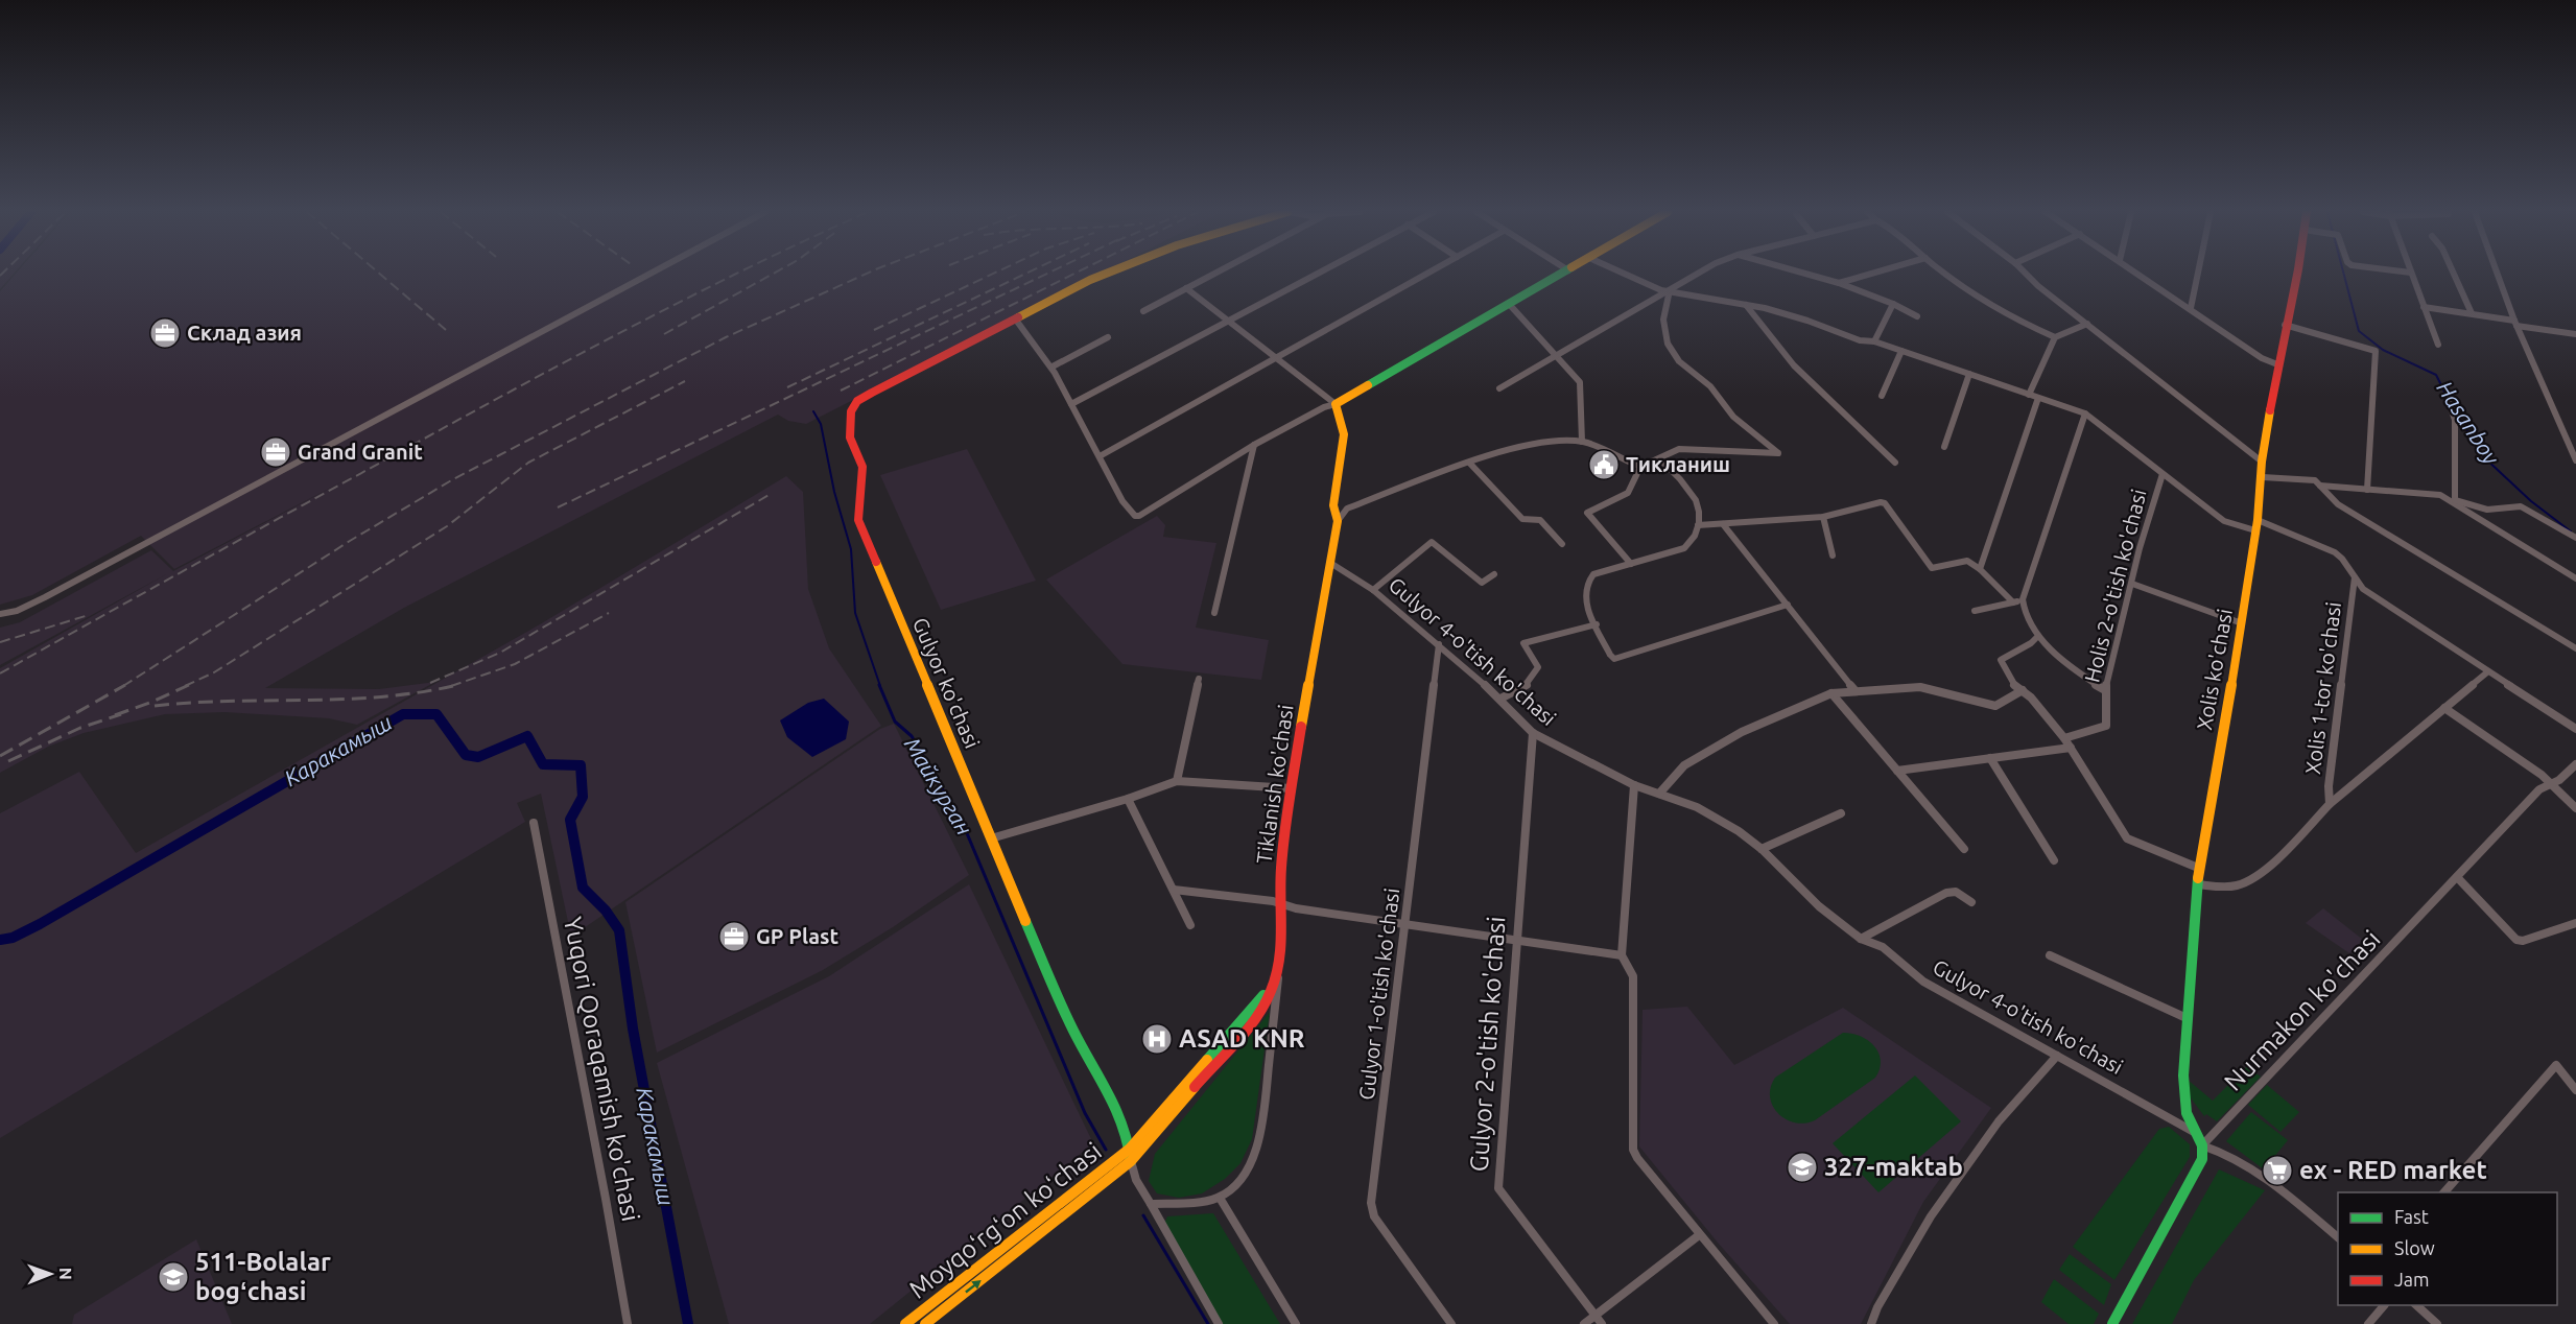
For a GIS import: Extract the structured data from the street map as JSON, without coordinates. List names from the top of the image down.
{
  "streets": {
    "street": [
      "Holis 2-o'tish ko'chasi",
      "Gulyor 4-o'tish ko'chasi",
      "Xolis ko'chasi",
      "Gulyor ko'chasi",
      "Xolis 1-tor ko'chasi",
      "Tiklanish ko'chasi",
      "Gulyor 1-o'tish ko'chasi",
      "Nurmakon ko'chasi",
      "Gulyor 2-o'tish ko'chasi",
      "Yuqori Qoraqamish ko'chasi",
      "Moyqoʻrgʻon koʻchasi"
    ]
  },
  "crossings": [
    ["Gulyor 4-o'tish ko'chasi", "Xolis ko'chasi"],
    ["Gulyor 4-o'tish ko'chasi", "Tiklanish ko'chasi"],
    ["Gulyor 4-o'tish ko'chasi", "Gulyor 1-o'tish ko'chasi"],
    ["Gulyor 4-o'tish ko'chasi", "Gulyor 2-o'tish ko'chasi"],
    ["Xolis ko'chasi", "Xolis 1-tor ko'chasi"],
    ["Xolis ko'chasi", "Nurmakon ko'chasi"],
    ["Gulyor ko'chasi", "Moyqoʻrgʻon koʻchasi"]
  ],
  "water": ["Hasanboy", "Каракамыш", "Майкурган"],
  "places": {
    "office": ["Склад азия", "Grand Granit", "GP Plast"],
    "public building": ["Тикланиш"],
    "hospital": ["ASAD KNR"],
    "school or university": ["327-maktab", "511-Bolalar bogʻchasi"],
    "supermarket": ["ex - RED market"]
  },
  "legend": ["Fast", "Slow", "Jam"],
  "north": "right"
}
